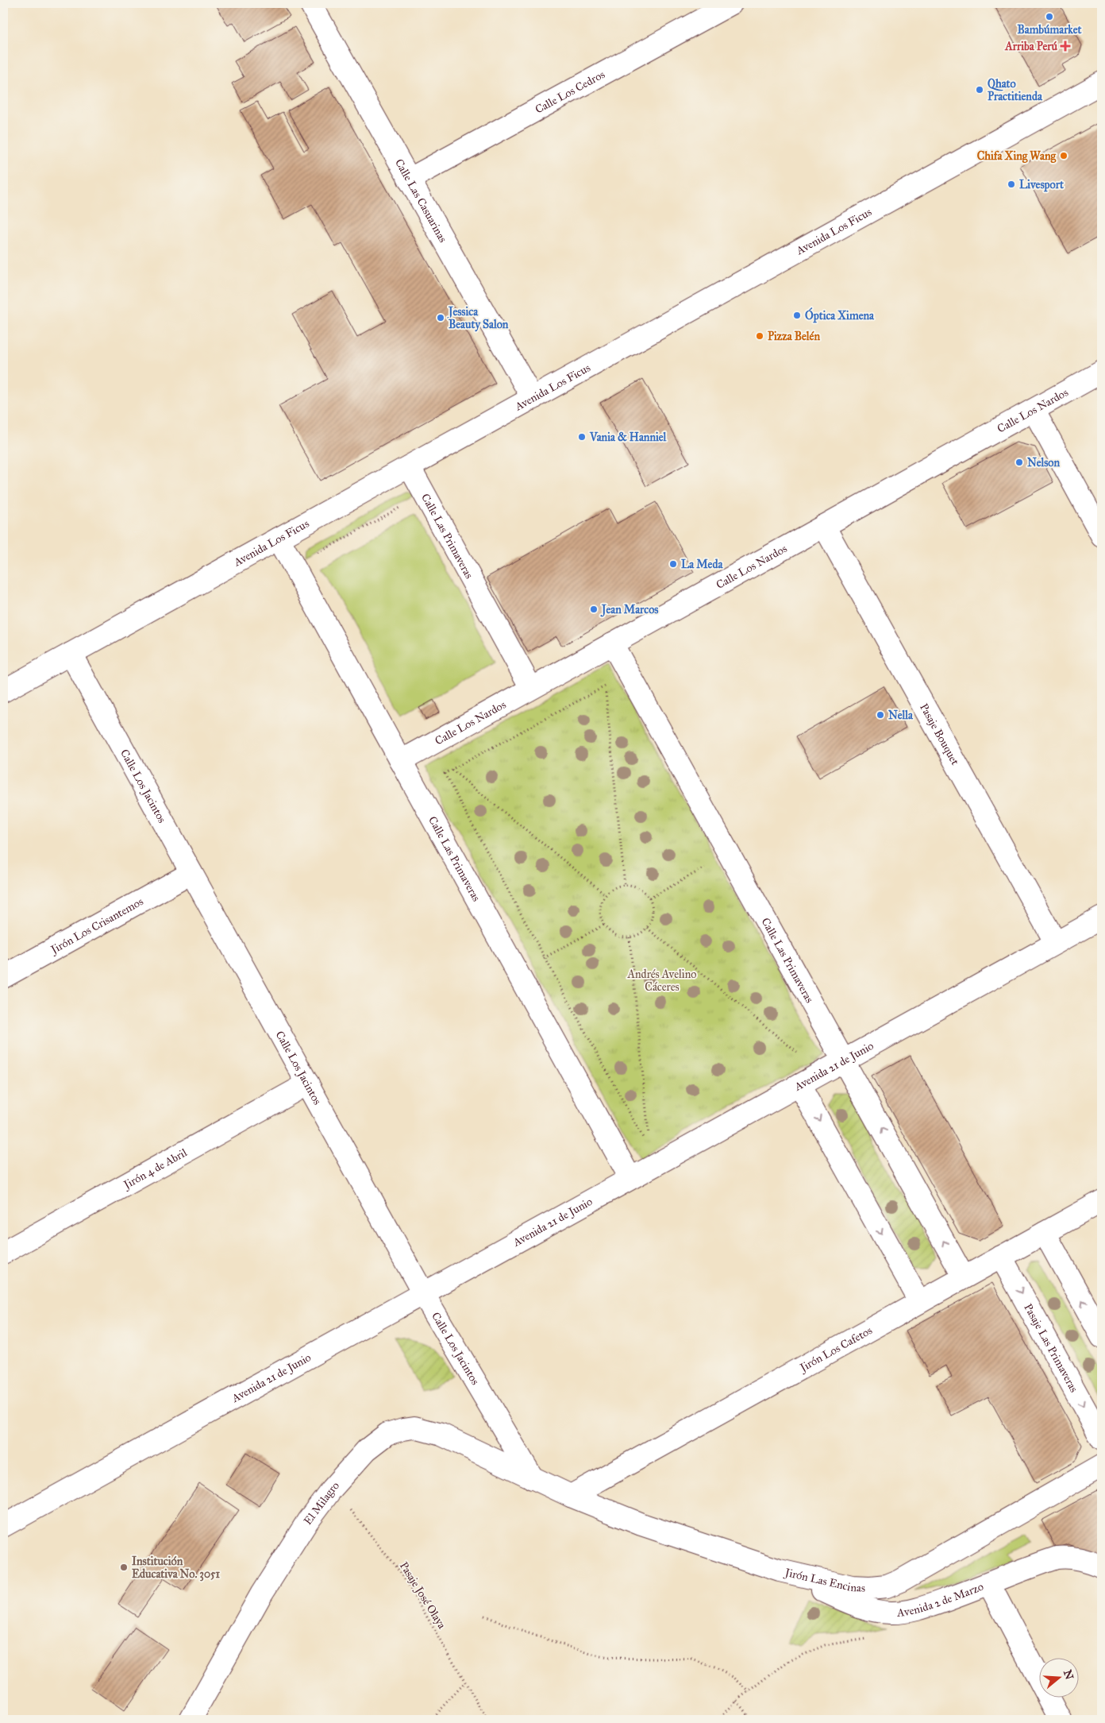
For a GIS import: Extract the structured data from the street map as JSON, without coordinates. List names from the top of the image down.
{
  "streets": {
    "street": [
      "Calle Los Cedros",
      "Calle Las Casuarinas",
      "Avenida Los Ficus",
      "Calle Los Nardos",
      "Calle Las Primaveras",
      "Pasaje Bouquet",
      "Calle Los Jacintos",
      "Jirón Los Crisantemos",
      "Avenida 21 de Junio",
      "Jirón 4 de Abril",
      "Jirón Los Cafetos",
      "Pasaje Las Primaveras",
      "El Milagro",
      "Jirón Las Encinas",
      "Avenida 2 de Marzo"
    ],
    "path": ["Pasaje José Olaya"]
  },
  "crossings": [
    ["Calle Los Cedros", "Calle Las Casuarinas"],
    ["Calle Las Casuarinas", "Avenida Los Ficus"],
    ["Avenida Los Ficus", "Calle Las Primaveras"],
    ["Avenida Los Ficus", "Calle Los Jacintos"],
    ["Calle Los Nardos", "Calle Las Primaveras"],
    ["Calle Los Nardos", "Pasaje Bouquet"],
    ["Calle Las Primaveras", "Avenida 21 de Junio"],
    ["Calle Las Primaveras", "Jirón Los Cafetos"],
    ["Pasaje Bouquet", "Avenida 21 de Junio"],
    ["Calle Los Jacintos", "Jirón Los Crisantemos"],
    ["Calle Los Jacintos", "Avenida 21 de Junio"],
    ["Calle Los Jacintos", "Jirón 4 de Abril"],
    ["Calle Los Jacintos", "El Milagro"],
    ["Calle Los Jacintos", "Jirón Las Encinas"],
    ["Jirón Los Cafetos", "Pasaje Las Primaveras"],
    ["Jirón Los Cafetos", "Jirón Las Encinas"],
    ["El Milagro", "Jirón Las Encinas"],
    ["El Milagro", "Pasaje José Olaya"],
    ["Jirón Las Encinas", "Avenida 2 de Marzo"]
  ],
  "parks": ["Andrés Avelino Cáceres"],
  "places": {
    "other": [
      "Bambúmarket",
      "Qhato Practitienda",
      "Chifa Xing Wang",
      "Livesport",
      "Óptica Ximena",
      "Jessica Beauty Salon",
      "Pizza Belén",
      "Vania & Hanniel",
      "Nelson",
      "La Meda",
      "Jean Marcos",
      "Nella",
      "Institución Educativa No. 3051"
    ],
    "health": ["Arriba Perú"]
  },
  "north": "right"
}
